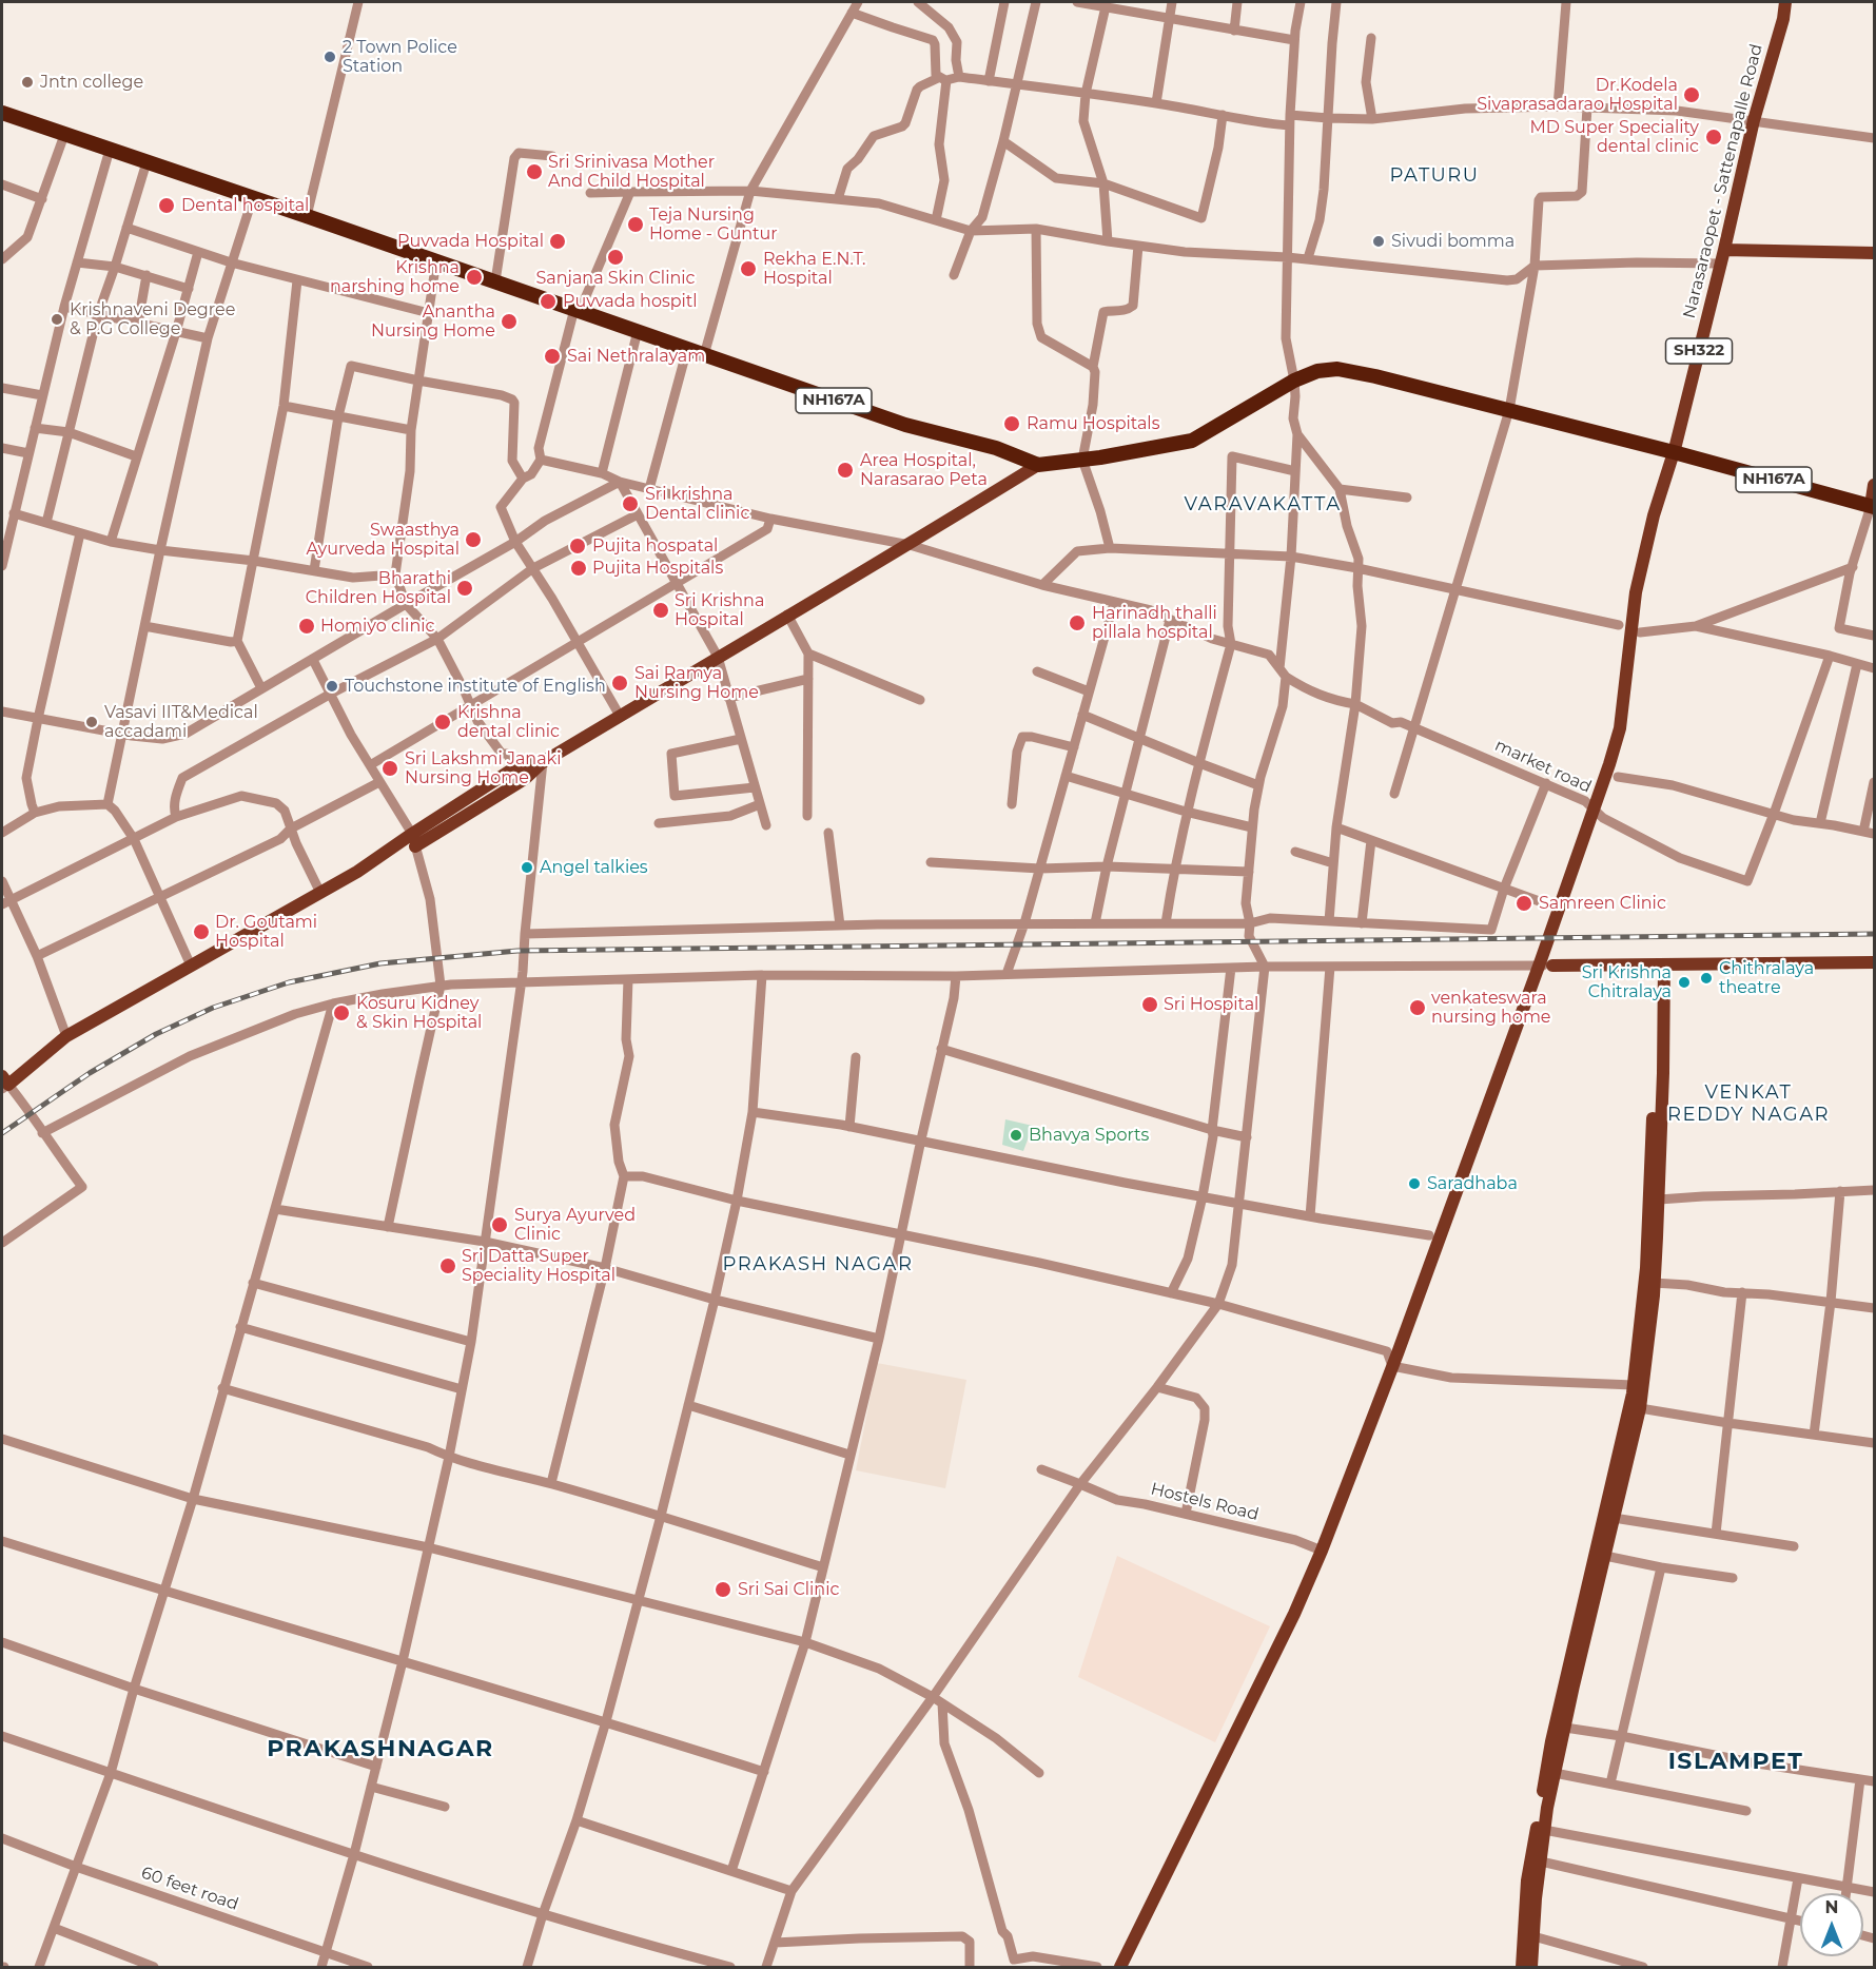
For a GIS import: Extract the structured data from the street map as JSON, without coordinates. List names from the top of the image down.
{
  "streets": {
    "highway": ["NH167A"],
    "main road": ["Narasaraopet - Sattenapalle Road", "SH322"],
    "street": ["market road", "Hostels Road", "60 feet road"]
  },
  "crossings": [
    ["Narasaraopet - Sattenapalle Road", "NH167A"],
    ["Narasaraopet - Sattenapalle Road", "Hostels Road"]
  ],
  "districts": [
    "PATURU",
    "VARAVAKATTA",
    "VENKAT REDDY NAGAR",
    "PRAKASH NAGAR",
    "PRAKASHNAGAR",
    "ISLAMPET"
  ],
  "places": [
    "2 Town Police Station",
    "Jntn college",
    "Dr.Kodela Sivaprasadarao Hospital",
    "MD Super Speciality dental clinic",
    "Sri Srinivasa Mother And Child Hospital",
    "Dental hospital",
    "Teja Nursing Home - Guntur",
    "Puvvada Hospital",
    "Sivudi bomma",
    "Sanjana Skin Clinic",
    "Rekha E.N.T. Hospital",
    "Krishna narshing home",
    "Puvvada hospitl",
    "Krishnaveni Degree & P.G College",
    "Anantha Nursing Home",
    "Sai Nethralayam",
    "Ramu Hospitals",
    "Area Hospital, Narasarao Peta",
    "Sri krishna Dental clinic",
    "Swaasthya Ayurveda Hospital",
    "Pujita hospatal",
    "Pujita Hospitals",
    "Bharathi Children Hospital",
    "Sri Krishna Hospital",
    "Harinadh thalli pillala hospital",
    "Homiyo clinic",
    "Sai Ramya Nursing Home",
    "Touchstone institute of English",
    "Vasavi IIT&Medical accadami",
    "Krishna dental clinic",
    "Sri Lakshmi Janaki Nursing Home",
    "Angel talkies",
    "Samreen Clinic",
    "Dr. Goutami Hospital",
    "Chithralaya theatre",
    "Sri Krishna Chitralaya",
    "Sri Hospital",
    "venkateswara nursing home",
    "Kosuru Kidney & Skin Hospital",
    "Bhavya Sports",
    "Saradhaba",
    "Surya Ayurved Clinic",
    "Sri Datta Super Speciality Hospital",
    "Sri Sai Clinic"
  ],
  "north": "top"
}
